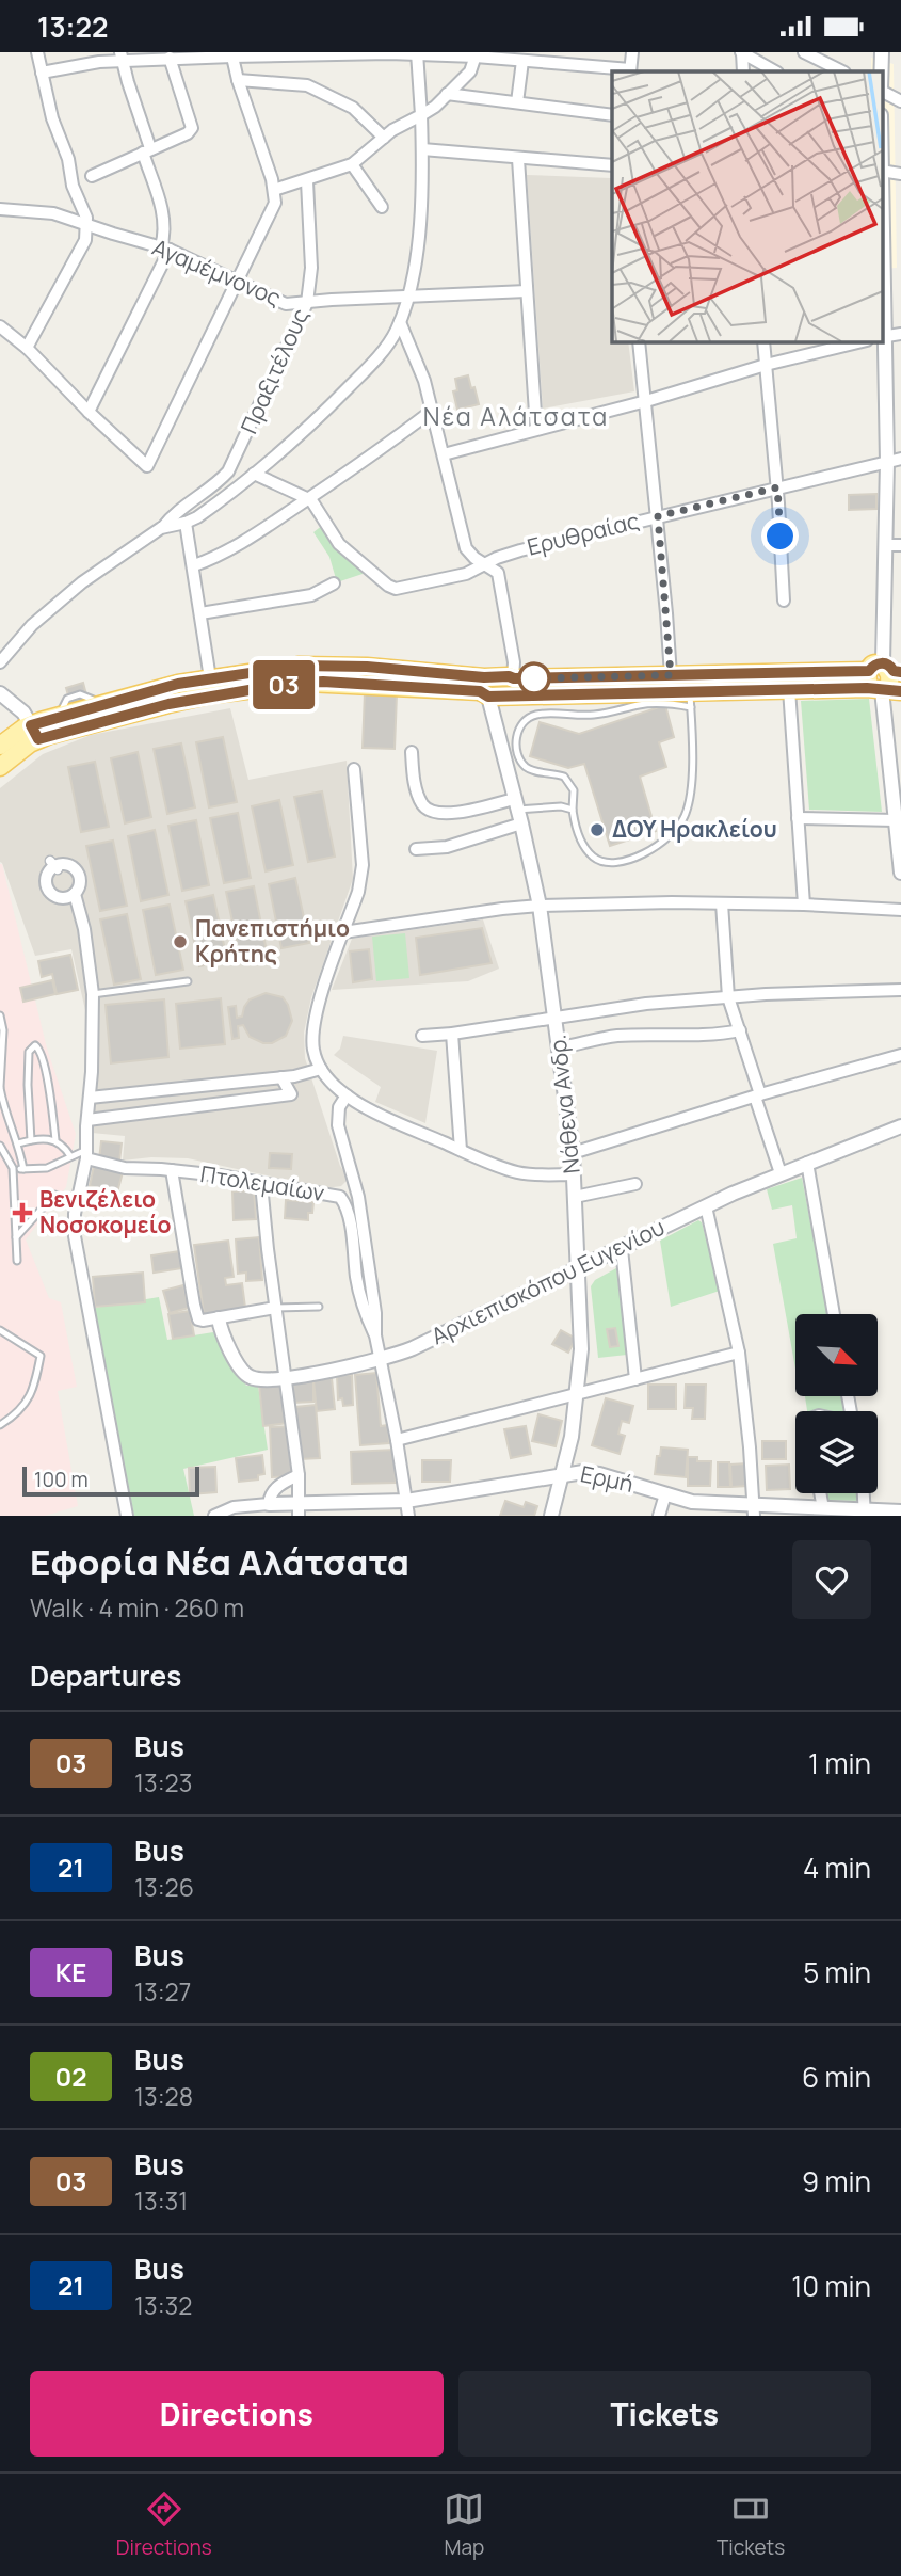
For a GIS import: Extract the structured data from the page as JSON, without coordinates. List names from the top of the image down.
{
  "streets": {
    "street": [
      "Αγαμέμνονος",
      "Πραξιτέλους",
      "Ερυθραίας",
      "Νάθενα Ανδρ.",
      "Πτολεμαίων",
      "Αρχιεπισκόπου Ευγενίου",
      "Ερμή"
    ]
  },
  "crossings": [
    ["Αγαμέμνονος", "Πραξιτέλους"],
    ["Νάθενα Ανδρ.", "Αρχιεπισκόπου Ευγενίου"],
    ["Νάθενα Ανδρ.", "Ερμή"],
    ["Πτολεμαίων", "Αρχιεπισκόπου Ευγενίου"],
    ["Πτολεμαίων", "Ερμή"]
  ],
  "districts": ["Νέα Αλάτσατα"],
  "places": {
    "other": ["ΔΟΥ Ηρακλείου", "Πανεπιστήμιο Κρήτης"],
    "health": ["Βενιζέλειο Νοσοκομείο"]
  },
  "lines": ["bus line 03"],
  "scale_bar": "100 m",
  "north": "bottom right",
  "page": {
    "status": "13:22",
    "on_map": "03",
    "scale": "100 m",
    "heading": [
      ["Εφορία Νέα Αλάτσατα", "Walk · 4 min · 260 m"],
      "Departures"
    ],
    "list": [
      {
        "mark": "03",
        "name": "Bus",
        "note": "13:23",
        "value": "1 min"
      },
      {
        "mark": "21",
        "name": "Bus",
        "note": "13:26",
        "value": "4 min"
      },
      {
        "mark": "KE",
        "name": "Bus",
        "note": "13:27",
        "value": "5 min"
      },
      {
        "mark": "02",
        "name": "Bus",
        "note": "13:28",
        "value": "6 min"
      },
      {
        "mark": "03",
        "name": "Bus",
        "note": "13:31",
        "value": "9 min"
      },
      {
        "mark": "21",
        "name": "Bus",
        "note": "13:32",
        "value": "10 min"
      }
    ],
    "buttons": ["Directions", "Tickets"],
    "tabs": ["Directions", "Map", "Tickets"]
  }
}
